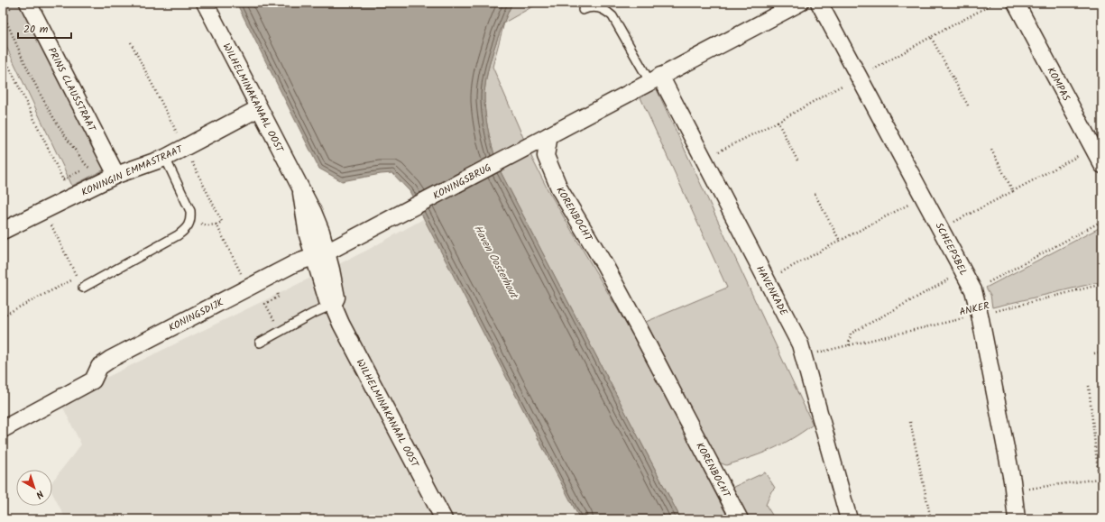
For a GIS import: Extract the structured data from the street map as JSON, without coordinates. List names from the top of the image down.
{
  "streets": {
    "street": [
      "KOMPAS",
      "PRINS CLAUSSTRAAT",
      "WILHELMINAKANAAL OOST",
      "KONINGIN EMMASTRAAT",
      "KONINGSBRUG",
      "KORENBOCHT",
      "SCHEEPSBEL",
      "HAVENKADE",
      "KONINGSDIJK"
    ],
    "path": ["ANKER"]
  },
  "crossings": [
    ["PRINS CLAUSSTRAAT", "KONINGIN EMMASTRAAT"],
    ["WILHELMINAKANAAL OOST", "KONINGIN EMMASTRAAT"],
    ["WILHELMINAKANAAL OOST", "KONINGSDIJK"],
    ["KONINGSBRUG", "KORENBOCHT"],
    ["KONINGSBRUG", "KONINGSDIJK"],
    ["SCHEEPSBEL", "ANKER"],
    ["HAVENKADE", "ANKER"]
  ],
  "water": ["Haven Oosterhout"],
  "scale_bar": "20 m",
  "north": "bottom right"
}
